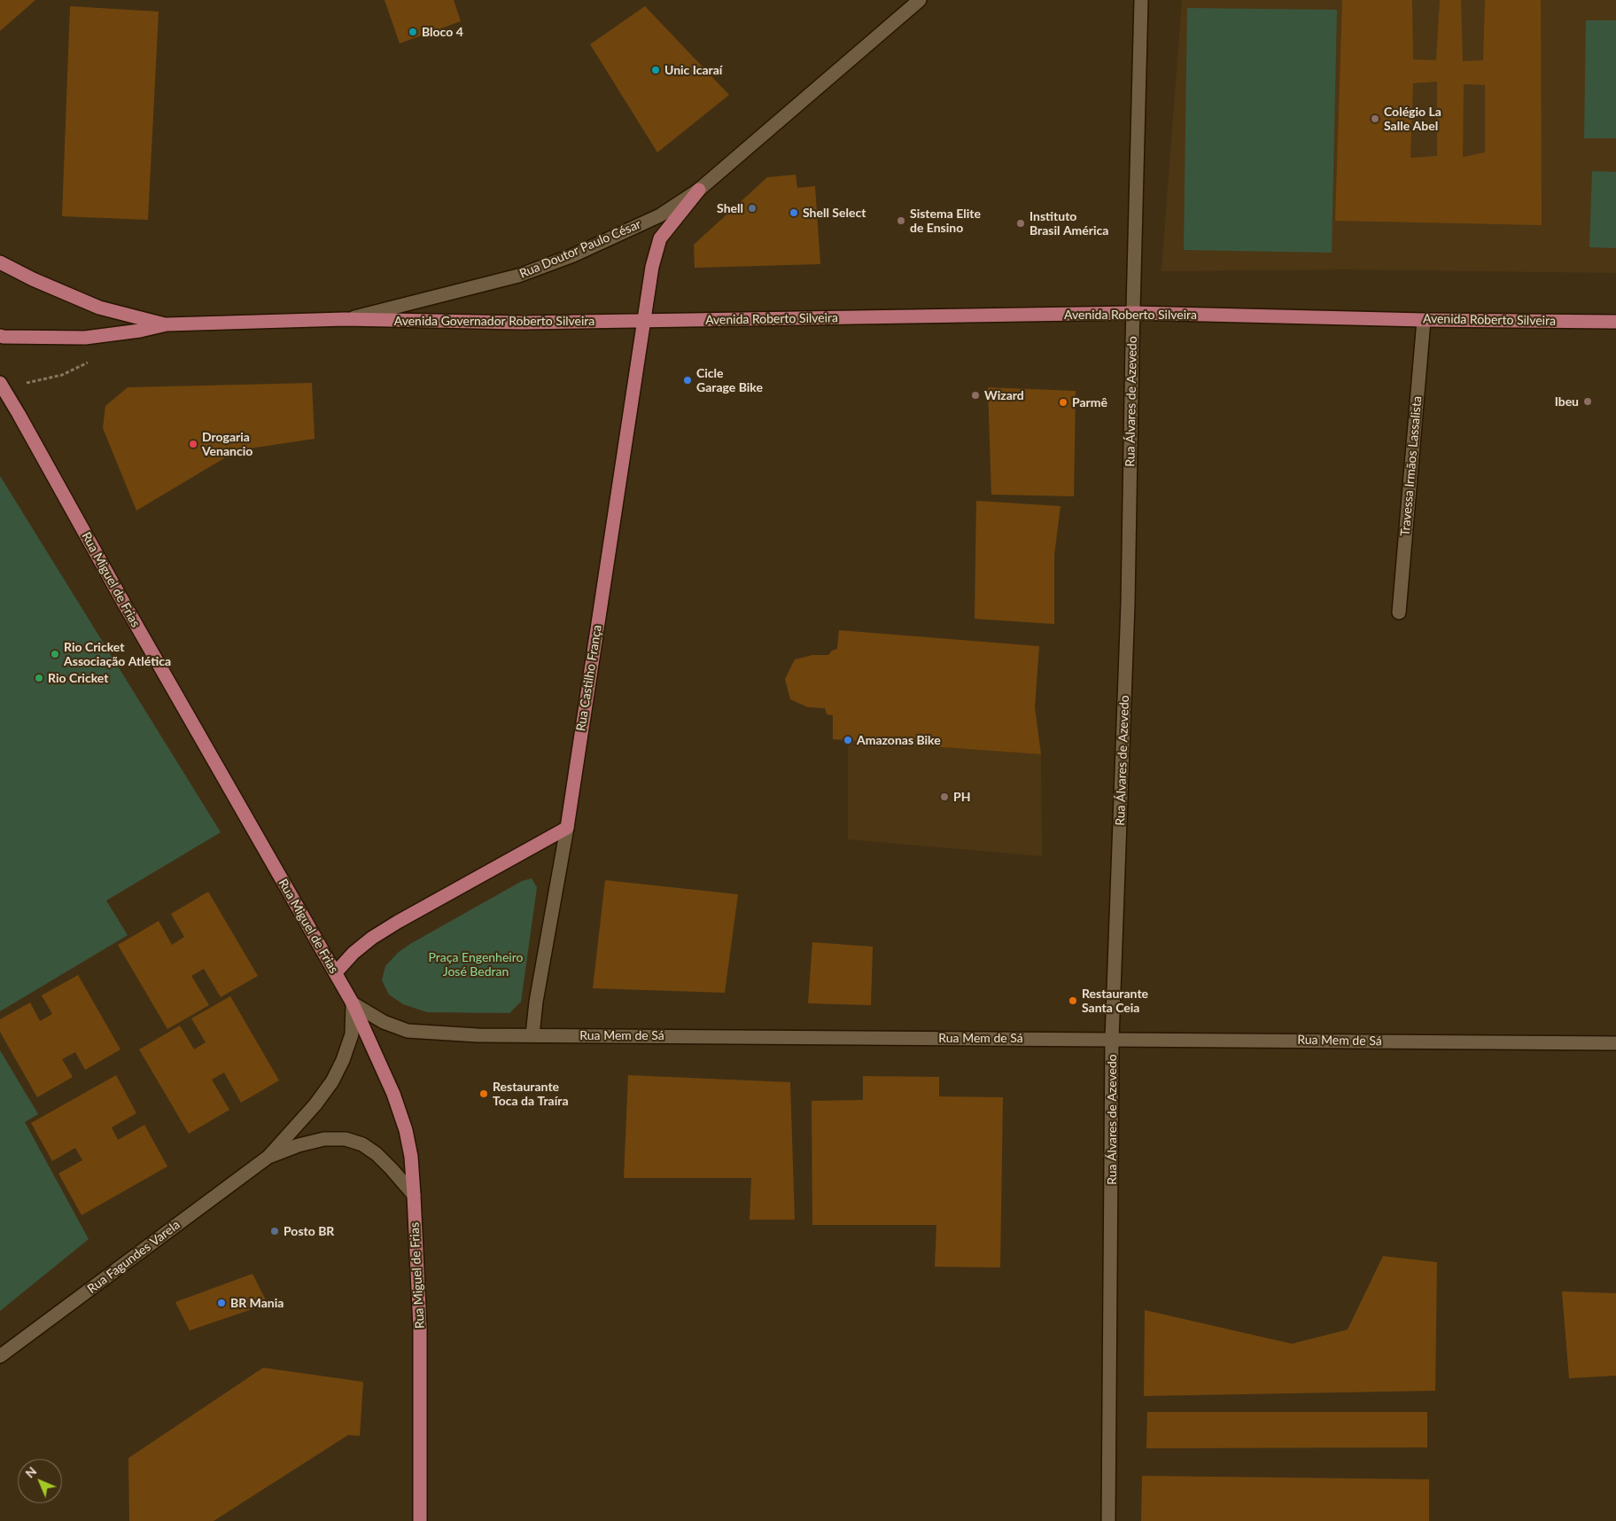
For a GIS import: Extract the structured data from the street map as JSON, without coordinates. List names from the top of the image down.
{
  "streets": {
    "main road": [
      "Rua Doutor Paulo César",
      "Avenida Roberto Silveira",
      "Avenida Governador Roberto Silveira",
      "Rua Álvares de Azevedo",
      "Travessa Irmãos Lassalista",
      "Rua Miguel de Frias",
      "Rua Castilho França",
      "Rua Mem de Sá",
      "Rua Fagundes Varela"
    ]
  },
  "crossings": [
    ["Rua Doutor Paulo César", "Avenida Governador Roberto Silveira"],
    ["Rua Doutor Paulo César", "Rua Castilho França"],
    ["Avenida Roberto Silveira", "Avenida Governador Roberto Silveira"],
    ["Avenida Roberto Silveira", "Rua Álvares de Azevedo"],
    ["Avenida Roberto Silveira", "Travessa Irmãos Lassalista"],
    ["Avenida Roberto Silveira", "Rua Castilho França"],
    ["Avenida Governador Roberto Silveira", "Rua Castilho França"],
    ["Rua Álvares de Azevedo", "Rua Mem de Sá"],
    ["Rua Miguel de Frias", "Rua Mem de Sá"],
    ["Rua Miguel de Frias", "Rua Fagundes Varela"],
    ["Rua Castilho França", "Rua Mem de Sá"],
    ["Rua Mem de Sá", "Rua Fagundes Varela"]
  ],
  "parks": ["Praça Engenheiro José Bedran"],
  "places": [
    "Bloco 4",
    "Unic Icaraí",
    "Colégio La Salle Abel",
    "Shell",
    "Shell Select",
    "Sistema Elite de Ensino",
    "Instituto Brasil América",
    "Cicle Garage Bike",
    "Wizard",
    "Ibeu",
    "Parmê",
    "Drogaria Venancio",
    "Rio Cricket Associação Atlética",
    "Rio Cricket",
    "Amazonas Bike",
    "PH",
    "Restaurante Santa Ceia",
    "Restaurante Toca da Traíra",
    "Posto BR",
    "BR Mania"
  ],
  "north": "top left"
}
